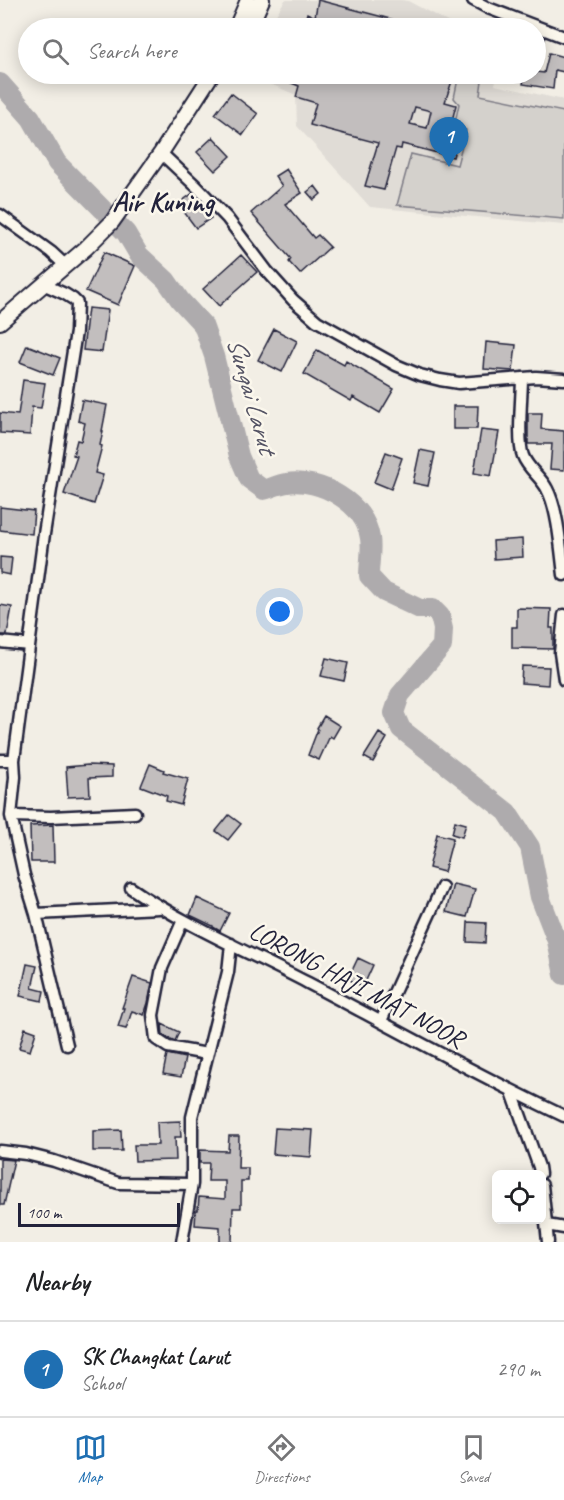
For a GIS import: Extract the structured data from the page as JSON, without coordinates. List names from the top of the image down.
{
  "streets": {
    "street": ["LORONG HAJI MAT NOOR"]
  },
  "districts": ["Air Kuning"],
  "water": ["Sungai Larut"],
  "scale_bar": "100 m",
  "page": {
    "search": "Search here",
    "pins": "1",
    "scale": "100 m",
    "heading": "Nearby",
    "list": [
      {
        "mark": "1",
        "name": "SK Changkat Larut",
        "note": "School",
        "value": "290 m"
      }
    ],
    "nav": ["Map", "Directions", "Saved"]
  }
}
